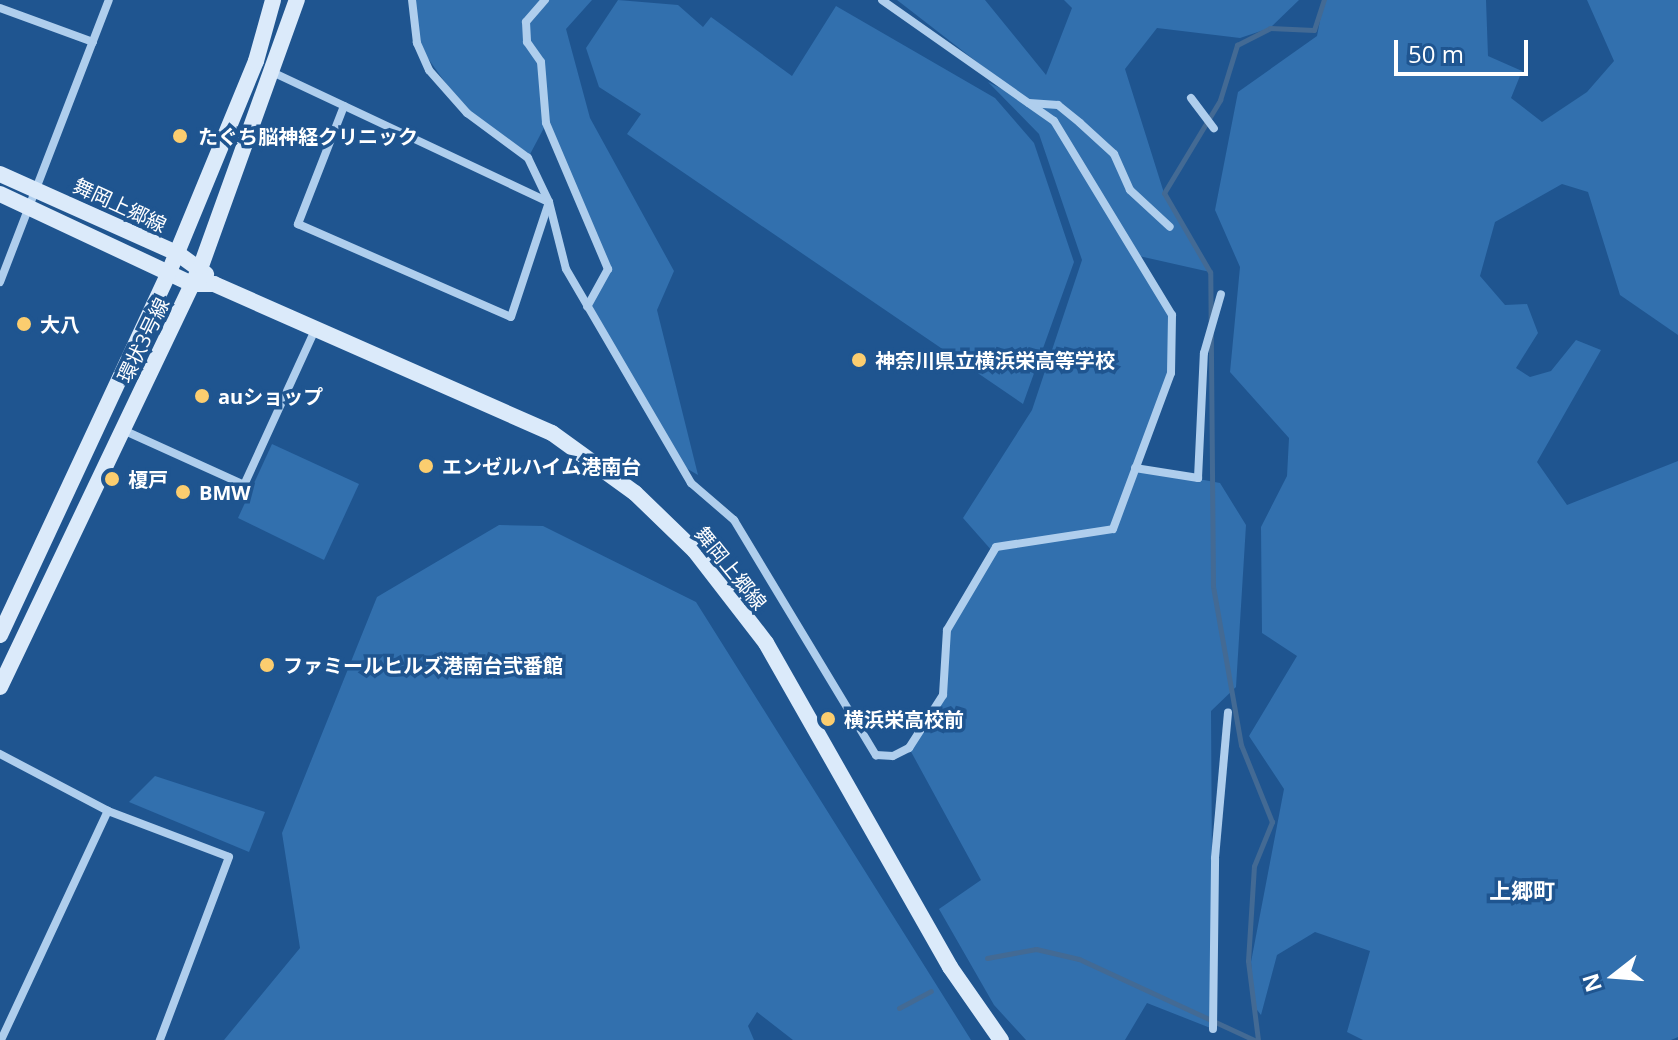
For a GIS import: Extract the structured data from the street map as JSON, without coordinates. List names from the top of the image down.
{
  "streets": {
    "street": ["舞岡上郷線", "環状3号線"]
  },
  "crossings": [
    ["舞岡上郷線", "環状3号線"]
  ],
  "districts": ["上郷町"],
  "places": [
    "たぐち脳神経クリニック",
    "大八",
    "神奈川県立横浜栄高等学校",
    "auショップ",
    "エンゼルハイム港南台",
    "榎戸",
    "BMW",
    "ファミールヒルズ港南台弐番館",
    "横浜栄高校前"
  ],
  "scale_bar": "50 m",
  "north": "left"
}
